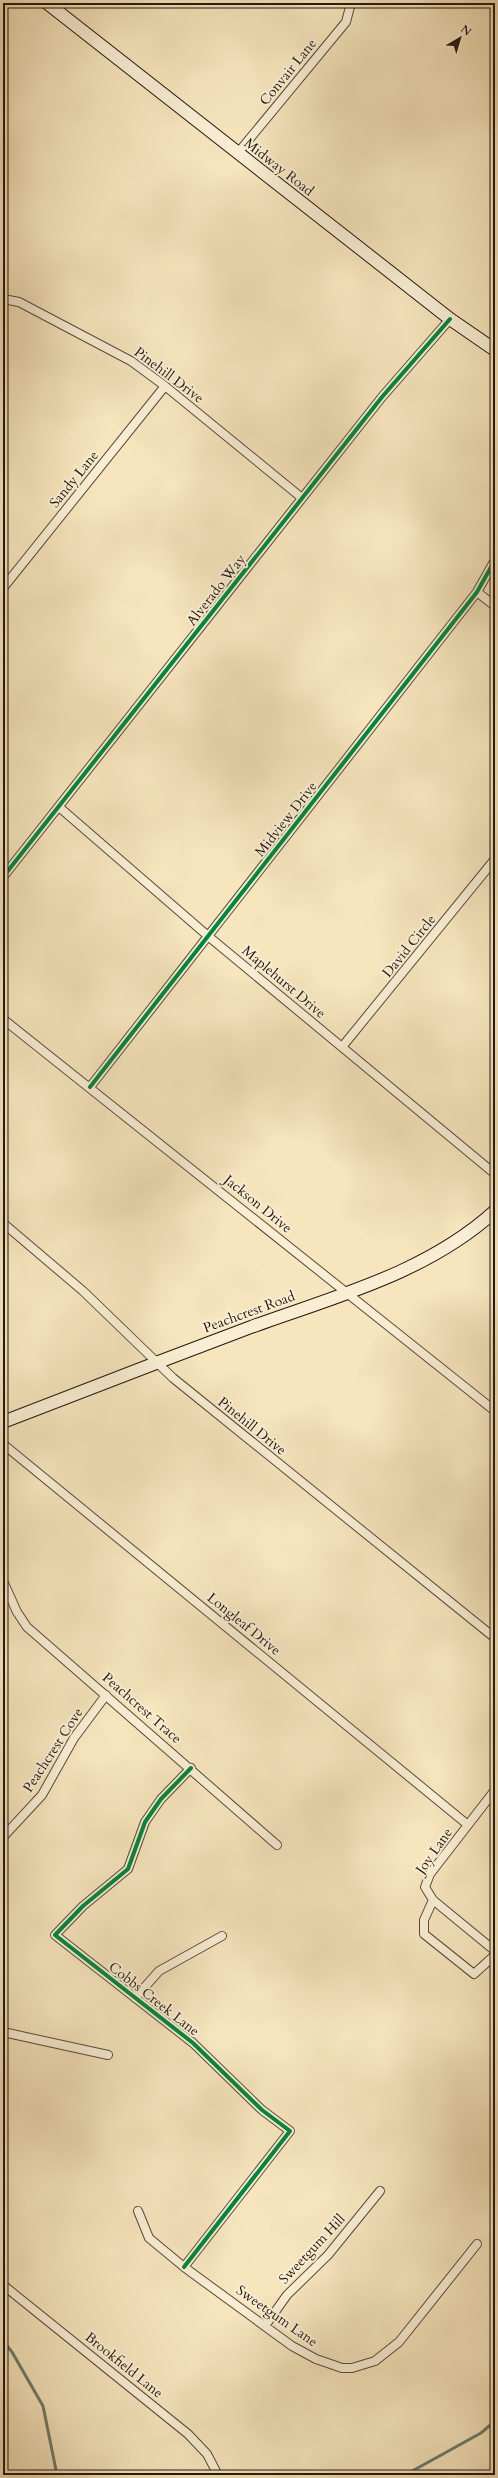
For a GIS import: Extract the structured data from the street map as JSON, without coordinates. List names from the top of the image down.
{
  "streets": {
    "street": [
      "Convair Lane",
      "Midway Road",
      "Pinehill Drive",
      "Sandy Lane",
      "Alverado Way",
      "Midview Drive",
      "David Circle",
      "Maplehurst Drive",
      "Jackson Drive",
      "Peachcrest Road",
      "Longleaf Drive",
      "Peachcrest Trace",
      "Peachcrest Cove",
      "Joy Lane",
      "Cobbs Creek Lane",
      "Sweetgum Hill",
      "Sweetgum Lane",
      "Brookfield Lane"
    ]
  },
  "crossings": [
    ["Convair Lane", "Midway Road"],
    ["Midway Road", "Alverado Way"],
    ["Pinehill Drive", "Sandy Lane"],
    ["Pinehill Drive", "Alverado Way"],
    ["Pinehill Drive", "Peachcrest Road"],
    ["Alverado Way", "Maplehurst Drive"],
    ["Midview Drive", "Maplehurst Drive"],
    ["Midview Drive", "Jackson Drive"],
    ["David Circle", "Maplehurst Drive"],
    ["Jackson Drive", "Peachcrest Road"],
    ["Longleaf Drive", "Joy Lane"],
    ["Peachcrest Trace", "Peachcrest Cove"],
    ["Peachcrest Trace", "Cobbs Creek Lane"],
    ["Cobbs Creek Lane", "Sweetgum Lane"],
    ["Sweetgum Hill", "Sweetgum Lane"]
  ],
  "north": "top right"
}
